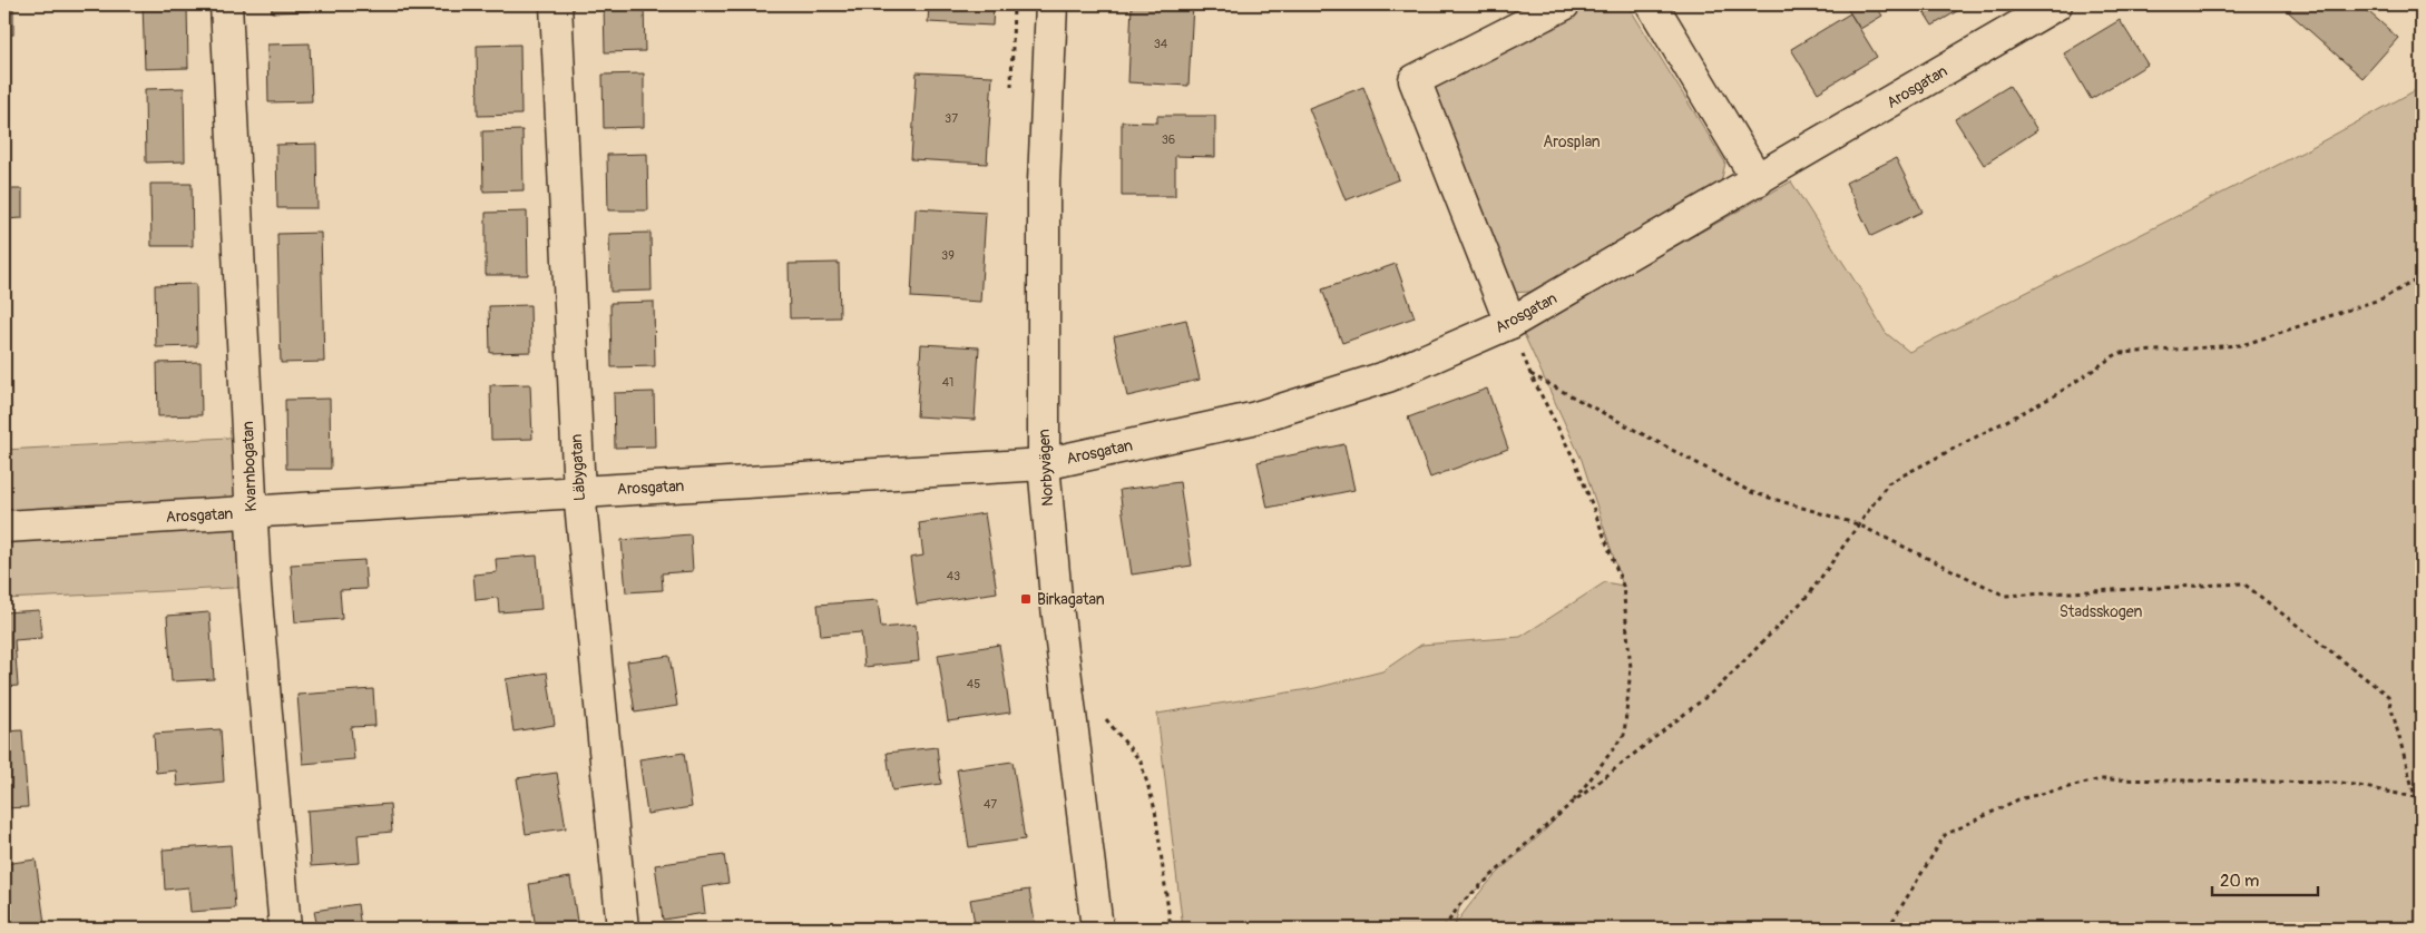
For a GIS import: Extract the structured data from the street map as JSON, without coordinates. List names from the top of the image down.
{
  "streets": {
    "street": [
      "Arosgatan",
      "Kvarnbogatan",
      "Läbygatan",
      "Norbyvägen"
    ]
  },
  "crossings": [
    ["Arosgatan", "Kvarnbogatan"],
    ["Arosgatan", "Läbygatan"],
    ["Arosgatan", "Norbyvägen"]
  ],
  "parks": ["Arosplan", "Stadsskogen"],
  "places": {
    "transit": ["Birkagatan"]
  },
  "house_numbers": [
    "34",
    "37",
    "36",
    "39",
    "41",
    "43",
    "45",
    "47"
  ],
  "scale_bar": "20 m"
}
